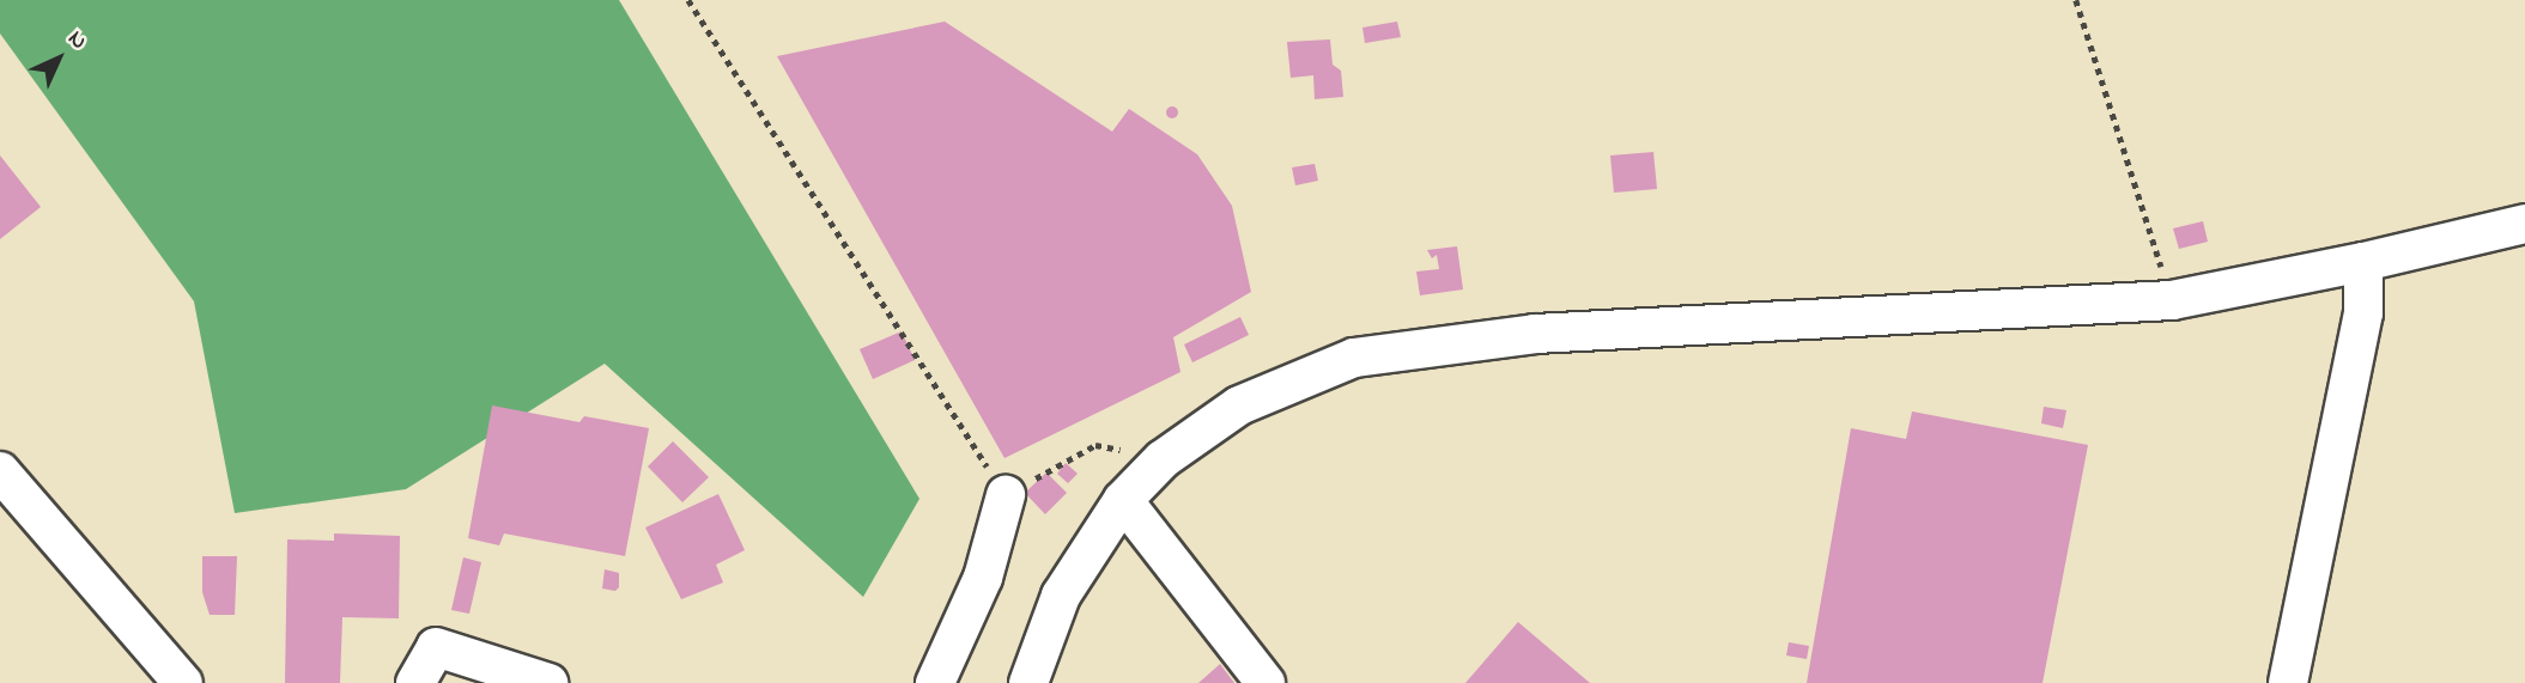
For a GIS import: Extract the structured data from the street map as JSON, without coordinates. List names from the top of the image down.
{
  "north": "top right"
}
